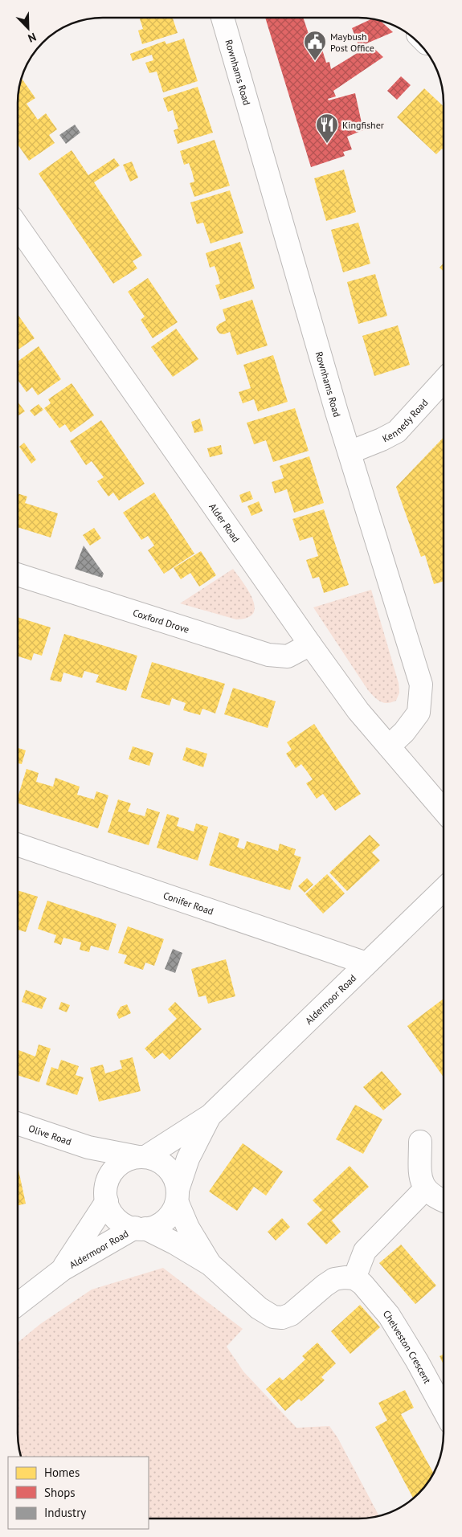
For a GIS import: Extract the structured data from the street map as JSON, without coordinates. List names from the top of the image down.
{
  "streets": {
    "street": [
      "Rownhams Road",
      "Kennedy Road",
      "Alder Road",
      "Coxford Drove",
      "Conifer Road",
      "Aldermoor Road",
      "Olive Road",
      "Chelveston Crescent"
    ]
  },
  "crossings": [
    ["Rownhams Road", "Kennedy Road"],
    ["Rownhams Road", "Alder Road"],
    ["Alder Road", "Coxford Drove"],
    ["Conifer Road", "Aldermoor Road"],
    ["Aldermoor Road", "Olive Road"]
  ],
  "places": {
    "public building": ["Maybush Post Office"],
    "restaurant": ["Kingfisher"]
  },
  "legend": ["Homes", "Shops", "Industry"],
  "north": "bottom right"
}
